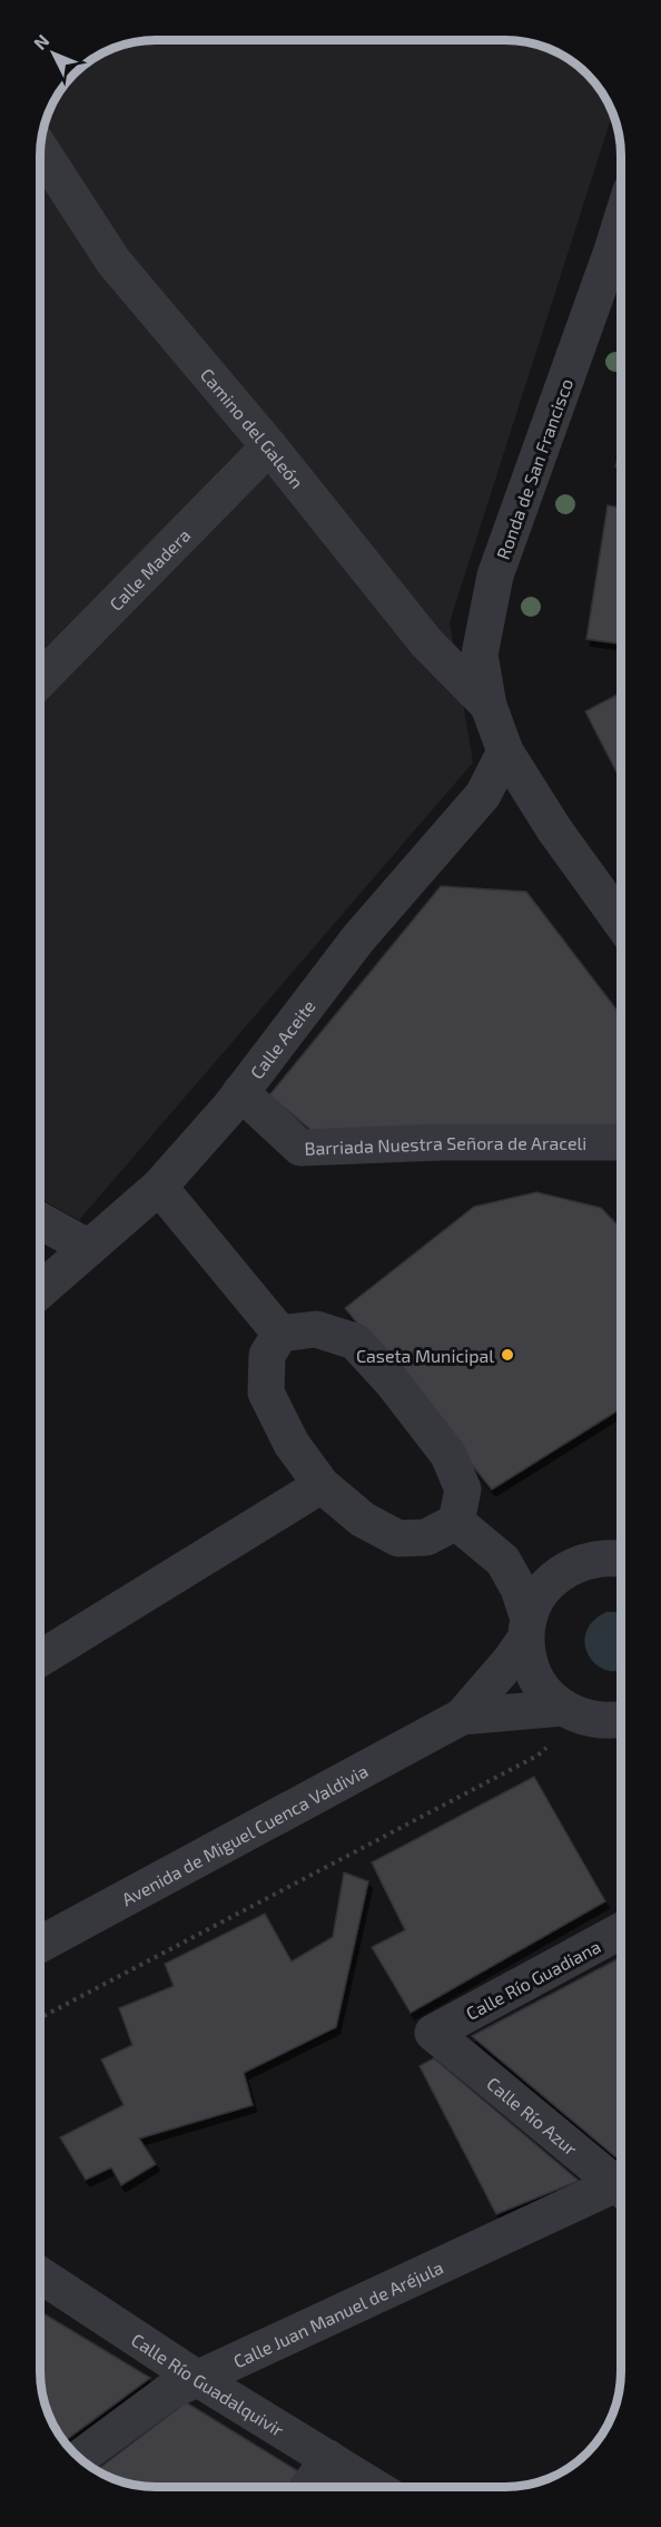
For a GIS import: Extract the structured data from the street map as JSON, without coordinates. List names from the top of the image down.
{
  "streets": {
    "street": [
      "Camino del Galeón",
      "Ronda de San Francisco",
      "Calle Madera",
      "Calle Aceite",
      "Barriada Nuestra Señora de Araceli",
      "Avenida de Miguel Cuenca Valdivia",
      "Calle Río Guadiana",
      "Calle Río Azur",
      "Calle Juan Manuel de Aréjula",
      "Calle Río Guadalquivir"
    ]
  },
  "crossings": [
    ["Camino del Galeón", "Ronda de San Francisco"],
    ["Camino del Galeón", "Calle Madera"],
    ["Ronda de San Francisco", "Calle Aceite"],
    ["Calle Aceite", "Barriada Nuestra Señora de Araceli"],
    ["Calle Río Guadiana", "Calle Río Azur"],
    ["Calle Juan Manuel de Aréjula", "Calle Río Guadalquivir"]
  ],
  "places": ["Caseta Municipal"],
  "north": "top left"
}
